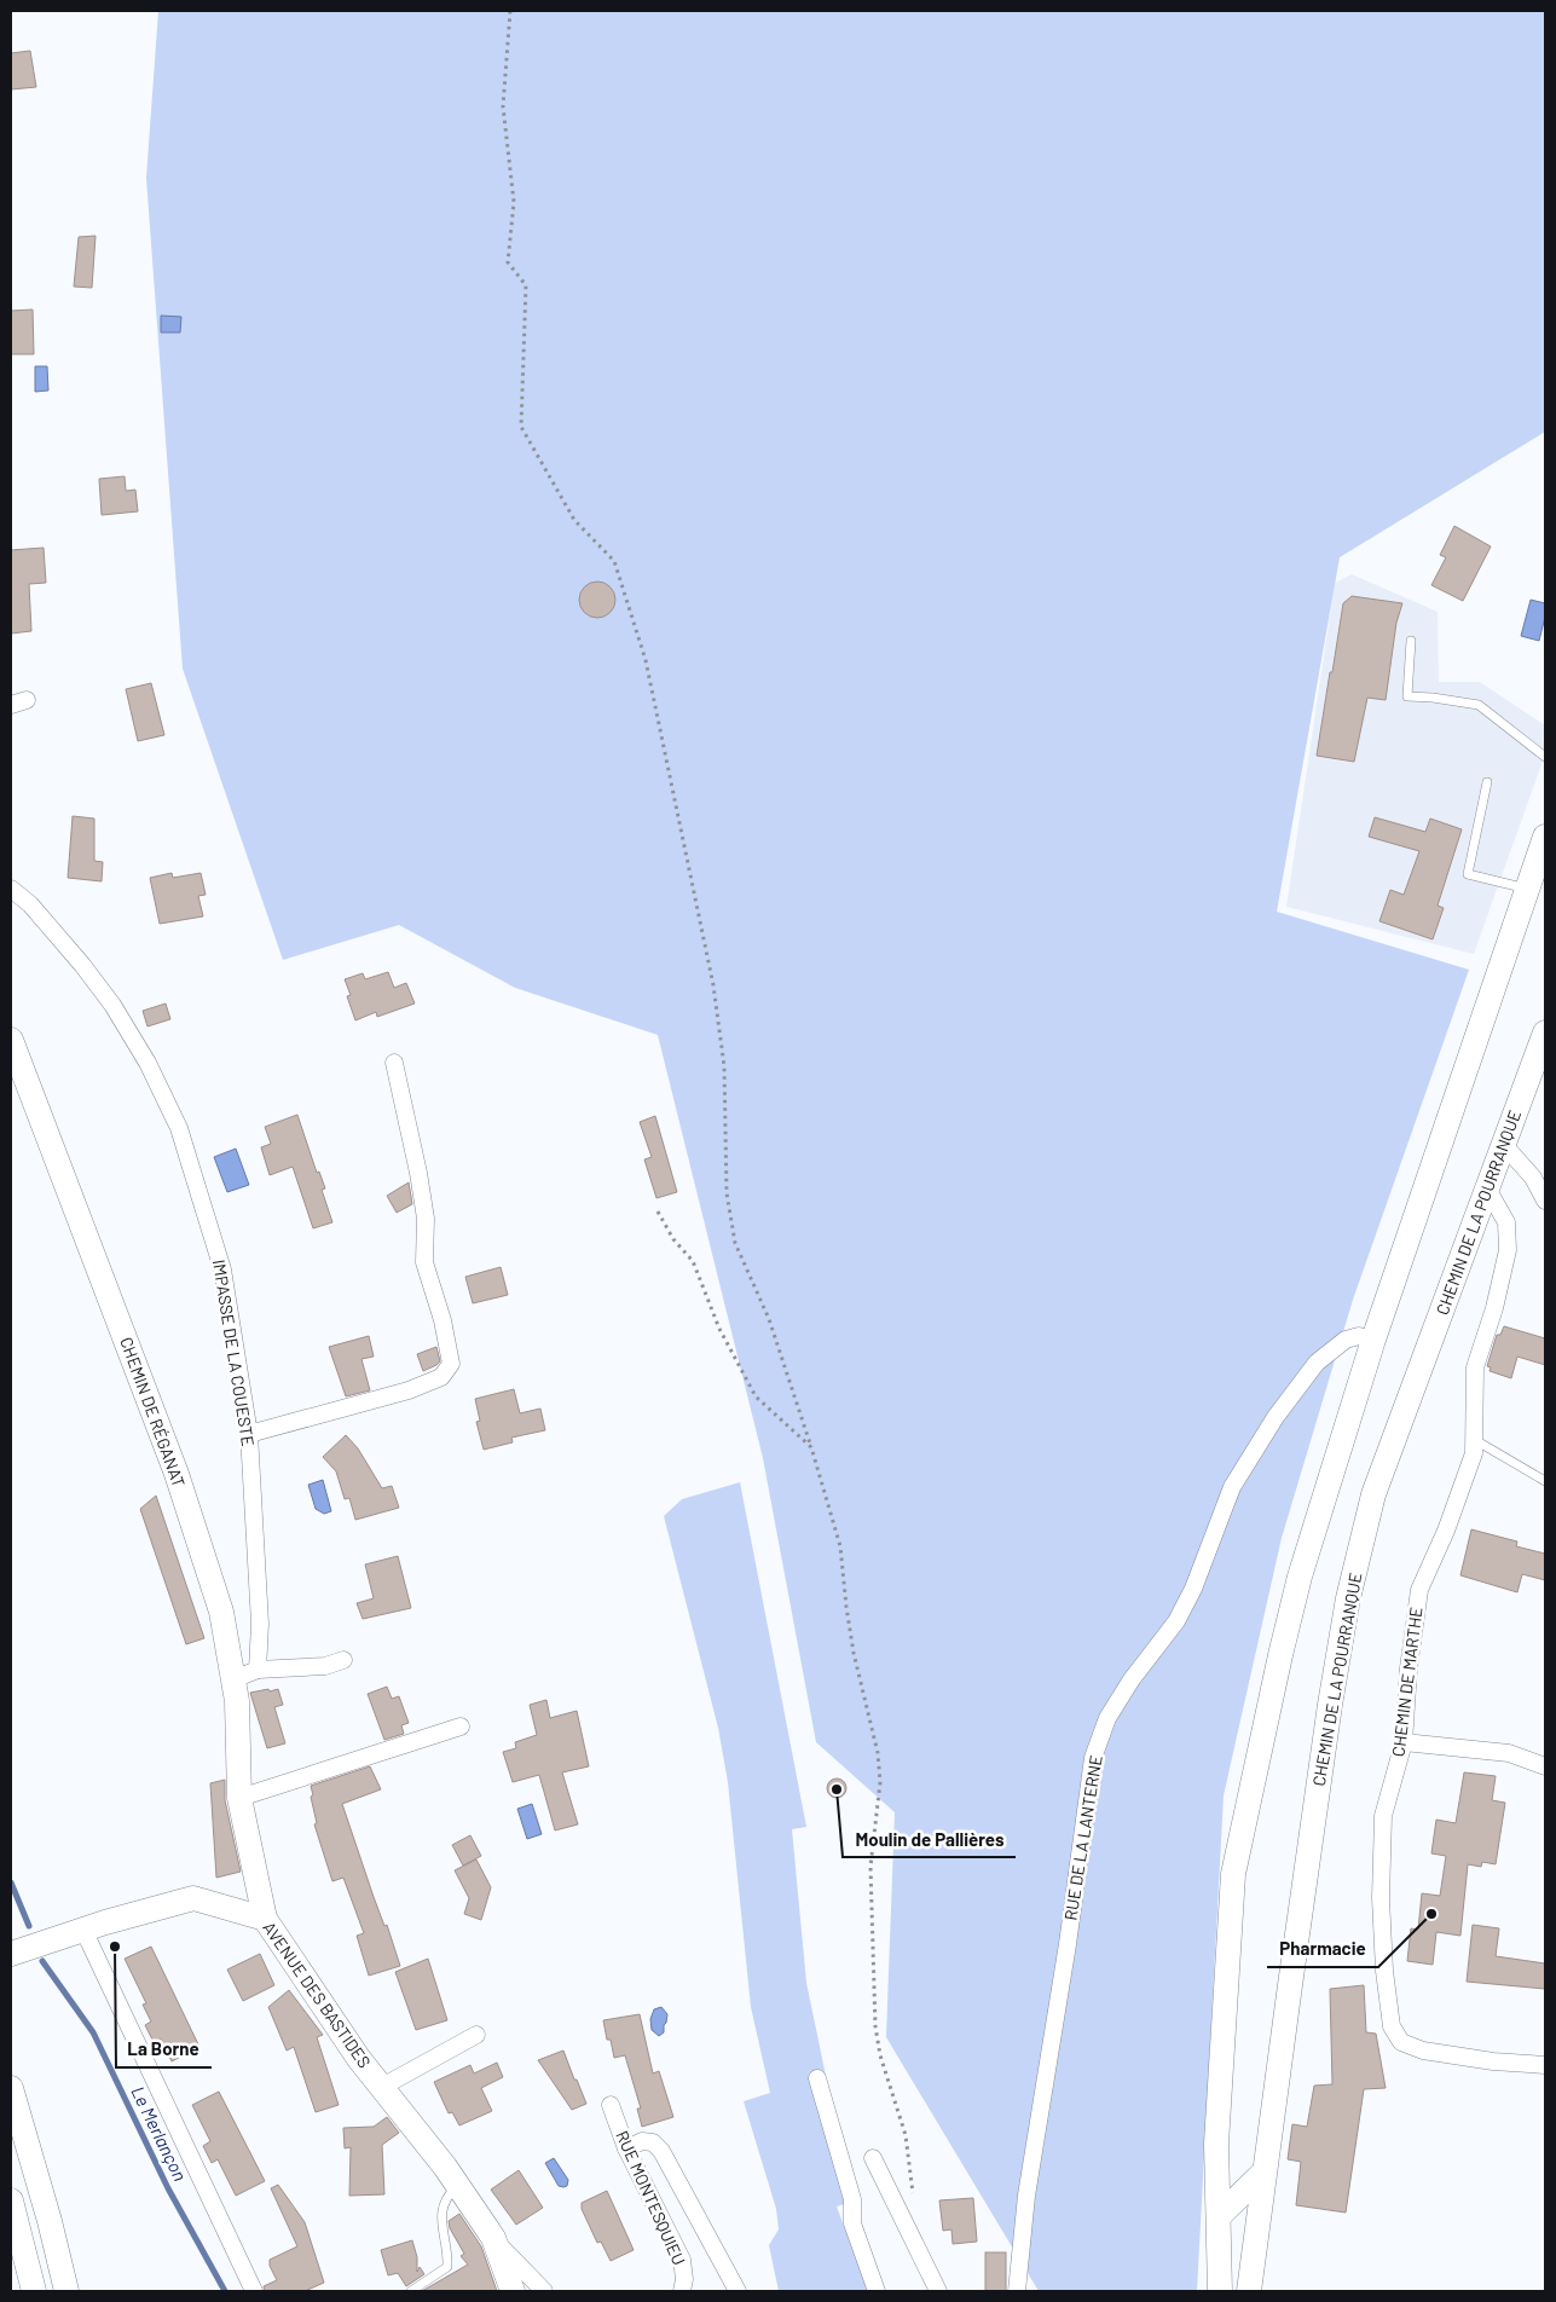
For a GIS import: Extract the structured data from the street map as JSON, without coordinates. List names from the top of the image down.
{
  "streets": {
    "street": [
      "CHEMIN DE LA POURRANQUE",
      "IMPASSE DE LA COUESTE",
      "CHEMIN DE RÉGANAT",
      "CHEMIN DE MARTHE",
      "RUE DE LA LANTERNE",
      "AVENUE DES BASTIDES",
      "RUE MONTESQUIEU"
    ]
  },
  "crossings": [
    ["CHEMIN DE LA POURRANQUE", "CHEMIN DE MARTHE"],
    ["CHEMIN DE RÉGANAT", "AVENUE DES BASTIDES"]
  ],
  "water": ["Le Merlançon"],
  "places": ["Moulin de Pallières", "Pharmacie", "La Borne"]
}
